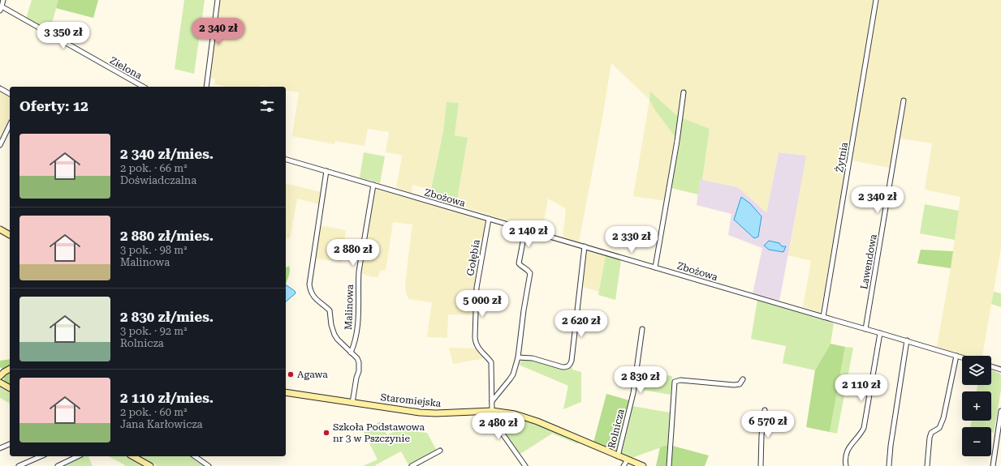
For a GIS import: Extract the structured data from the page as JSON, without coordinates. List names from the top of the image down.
{
  "streets": {
    "street": [
      "Zielona",
      "Żytnia",
      "Zbożowa",
      "Gołębia",
      "Lawendowa",
      "Malinowa",
      "Staromiejska",
      "Rolnicza"
    ]
  },
  "crossings": [
    ["Żytnia", "Zbożowa"],
    ["Zbożowa", "Gołębia"],
    ["Zbożowa", "Lawendowa"],
    ["Zbożowa", "Malinowa"],
    ["Gołębia", "Staromiejska"],
    ["Staromiejska", "Rolnicza"]
  ],
  "places": ["Agawa", "Szkoła Podstawowa nr 3 w Pszczynie"],
  "page": {
    "price": [
      "2 340 zł",
      "3 350 zł",
      "2 340 zł",
      "2 140 zł",
      "2 330 zł",
      "2 880 zł",
      "5 000 zł",
      "2 620 zł",
      "2 830 zł",
      "2 110 zł",
      "6 570 zł",
      "2 480 zł"
    ],
    "heading": "Oferty: 12",
    "list": [
      {
        "name": "2 340 zł/mies.",
        "note": "2 pok. · 66 m² · Doświadczalna"
      },
      {
        "name": "2 880 zł/mies.",
        "note": "3 pok. · 98 m² · Malinowa"
      },
      {
        "name": "2 830 zł/mies.",
        "note": "3 pok. · 92 m² · Rolnicza"
      },
      {
        "name": "2 110 zł/mies.",
        "note": "2 pok. · 60 m² · Jana Karłowicza"
      }
    ],
    "map_buttons": ["+", "−"]
  }
}
